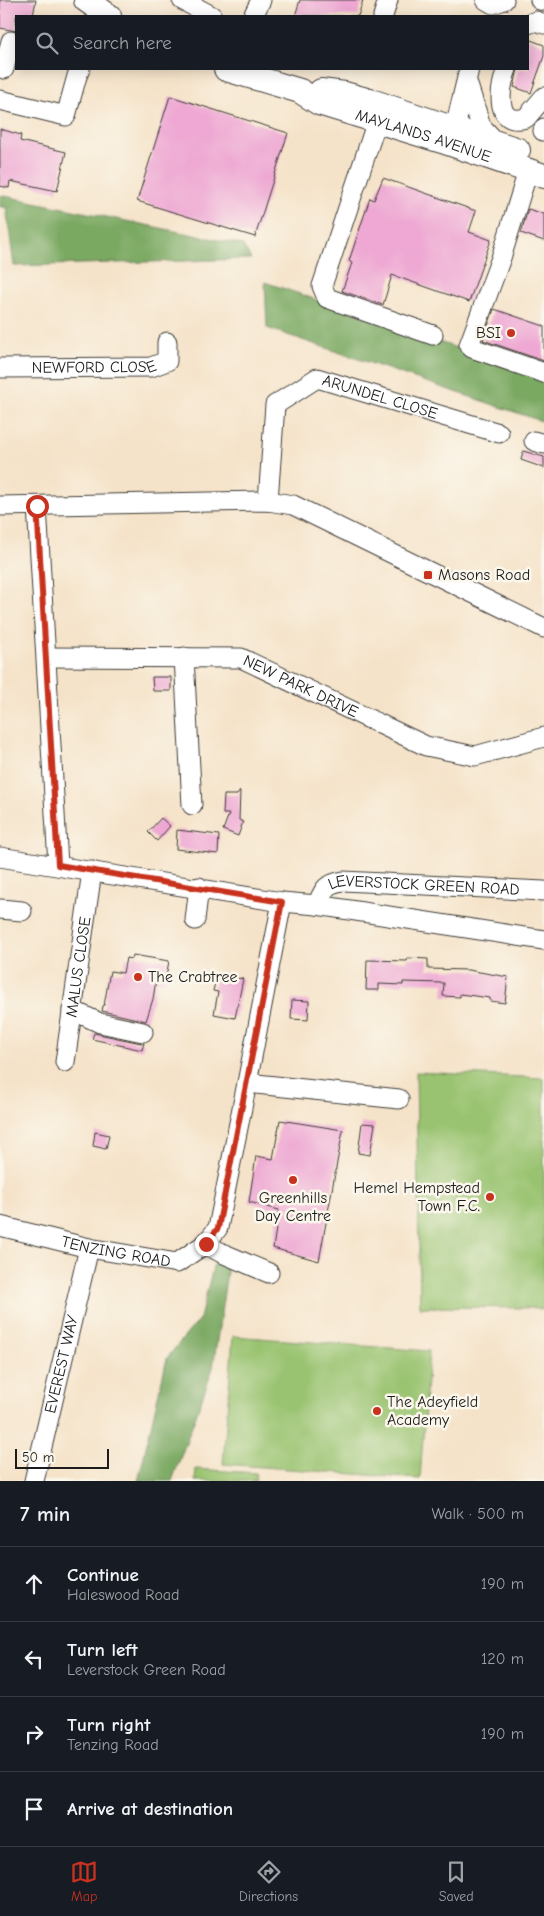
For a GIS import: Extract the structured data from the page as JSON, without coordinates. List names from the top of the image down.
{
  "streets": {
    "main road": ["MAYLANDS AVENUE"],
    "street": [
      "NEWFORD CLOSE",
      "ARUNDEL CLOSE",
      "NEW PARK DRIVE",
      "LEVERSTOCK GREEN ROAD",
      "MALUS CLOSE",
      "TENZING ROAD",
      "EVEREST WAY"
    ]
  },
  "crossings": [
    ["LEVERSTOCK GREEN ROAD", "MALUS CLOSE"],
    ["LEVERSTOCK GREEN ROAD", "TENZING ROAD"],
    ["TENZING ROAD", "EVEREST WAY"]
  ],
  "places": {
    "other": [
      "BSI",
      "The Crabtree",
      "Greenhills Day Centre",
      "Hemel Hempstead Town F.C.",
      "The Adeyfield Academy"
    ],
    "transit": ["Masons Road"]
  },
  "scale_bar": "50 m",
  "page": {
    "search": "Search here",
    "scale": "50 m",
    "heading": ["7 min", "Walk · 500 m"],
    "list": [
      ["Continue", "Haleswood Road", "190 m"],
      ["Turn left", "Leverstock Green Road", "120 m"],
      ["Turn right", "Tenzing Road", "190 m"],
      "Arrive at destination"
    ],
    "nav": ["Map", "Directions", "Saved"]
  }
}
